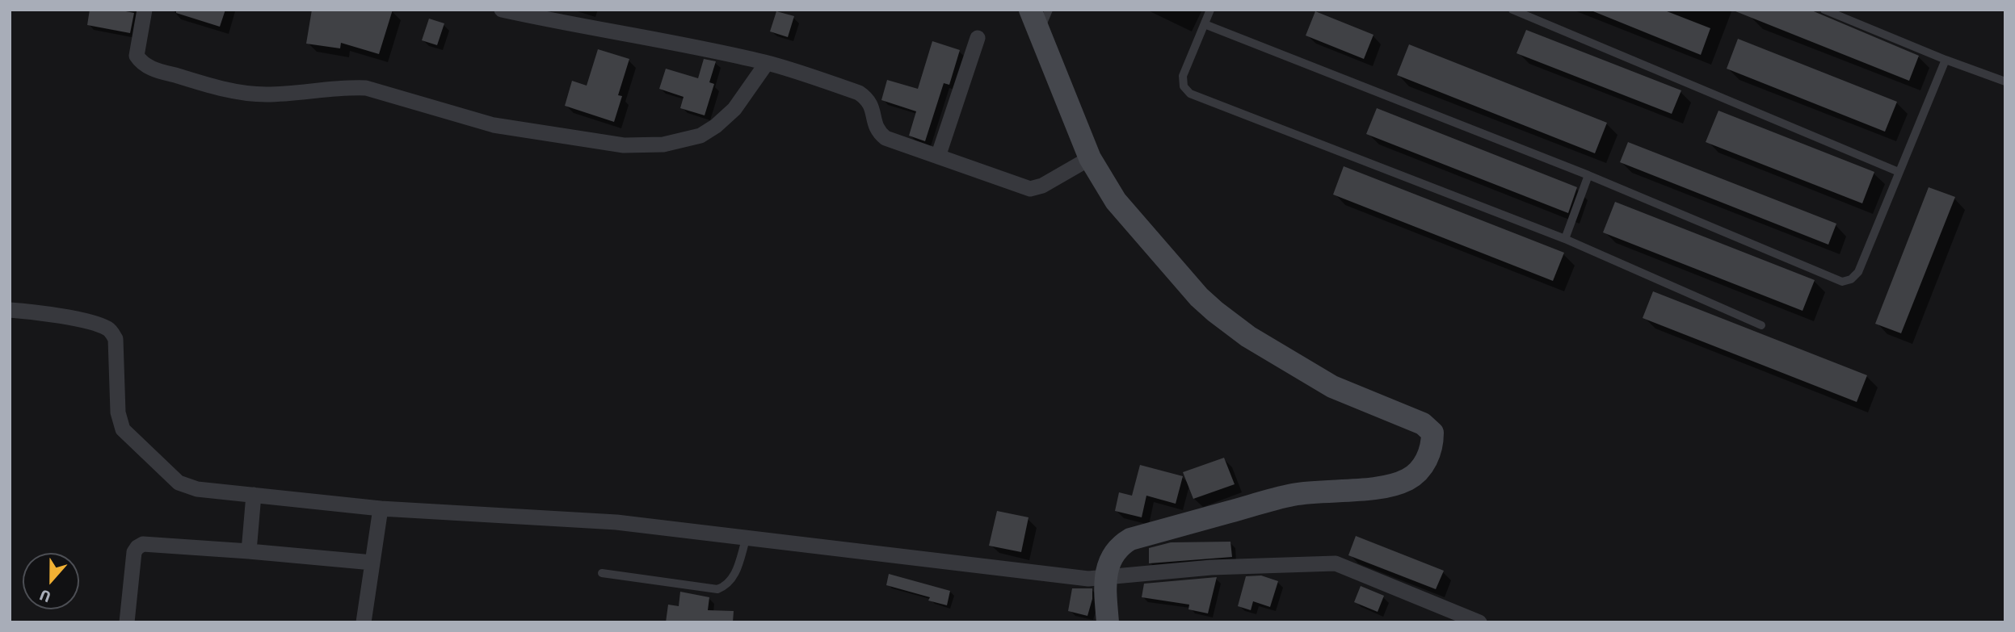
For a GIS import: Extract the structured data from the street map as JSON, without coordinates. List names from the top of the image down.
{
  "north": "bottom"
}
